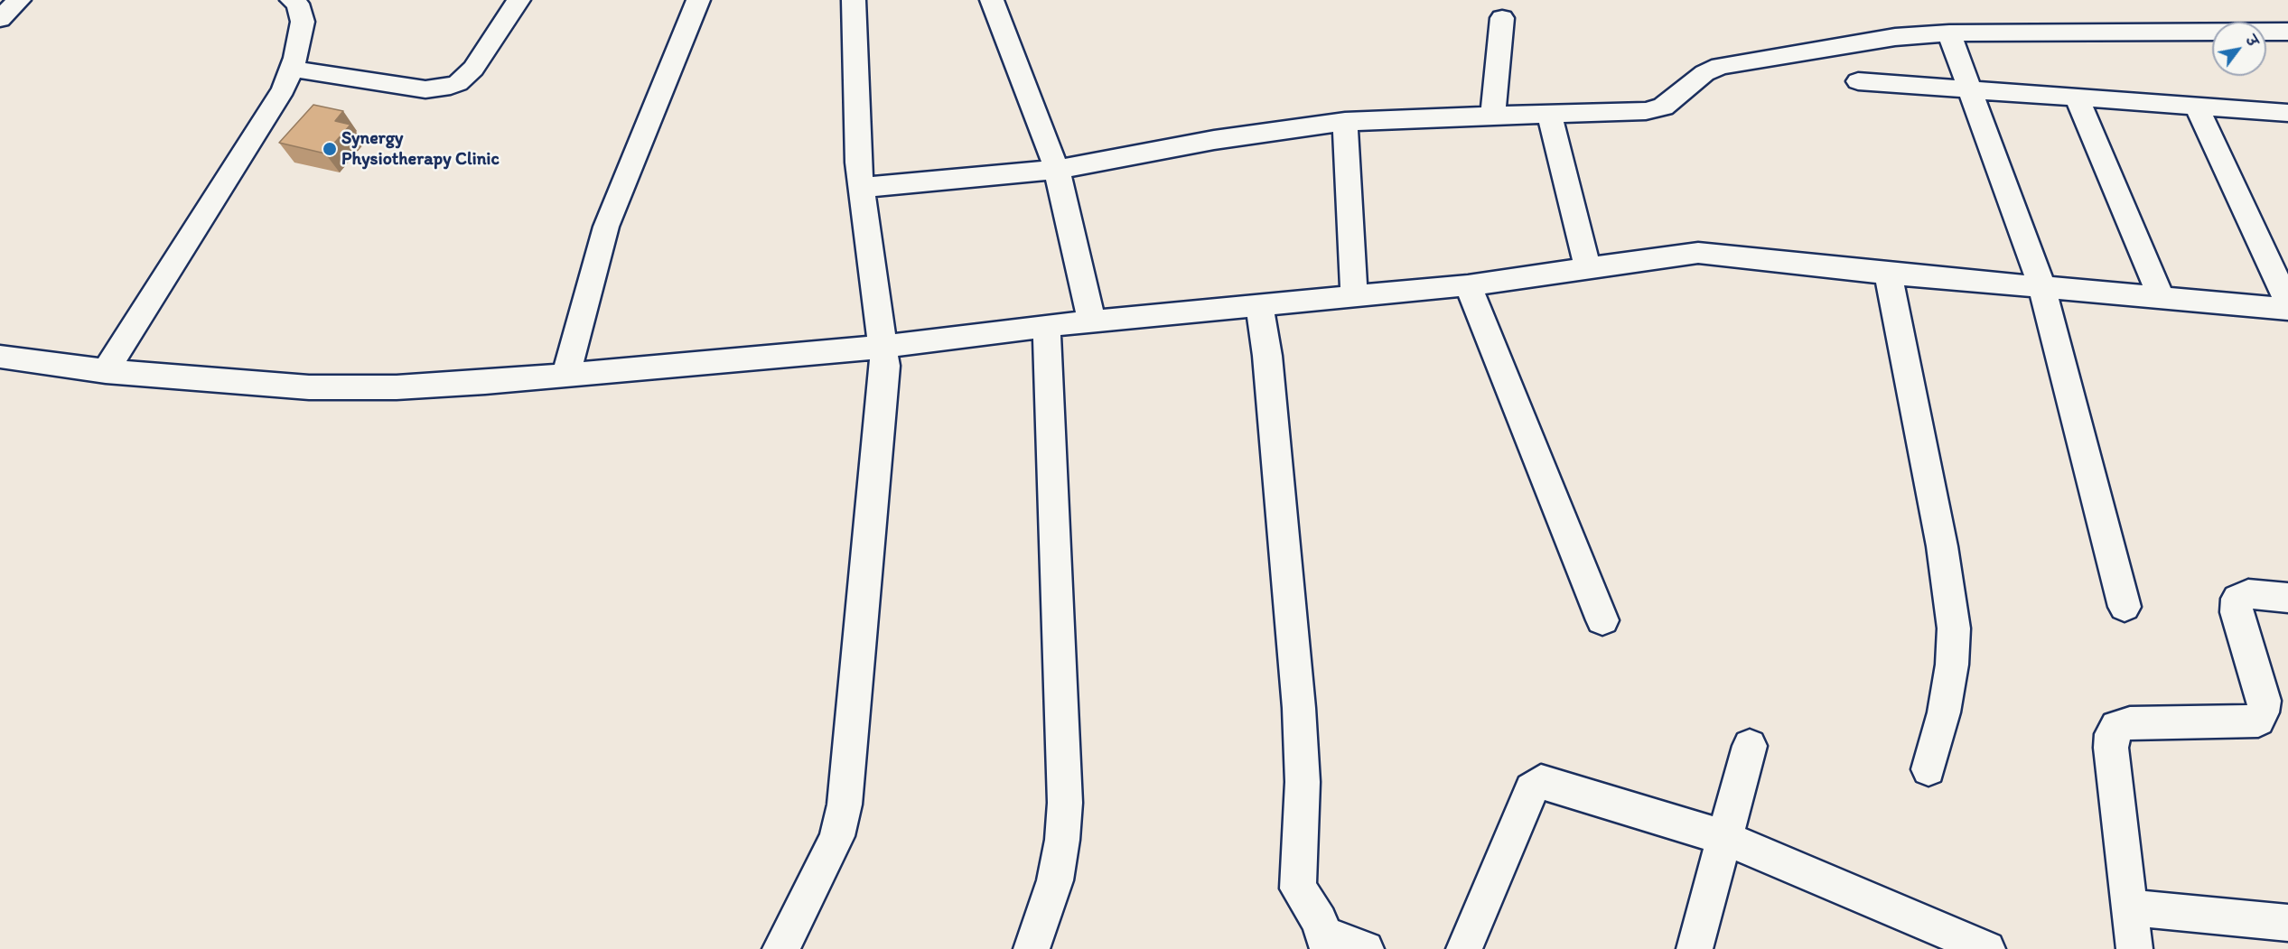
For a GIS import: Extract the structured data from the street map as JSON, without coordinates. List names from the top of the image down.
{
  "places": ["Synergy Physiotherapy Clinic"],
  "north": "top right"
}
